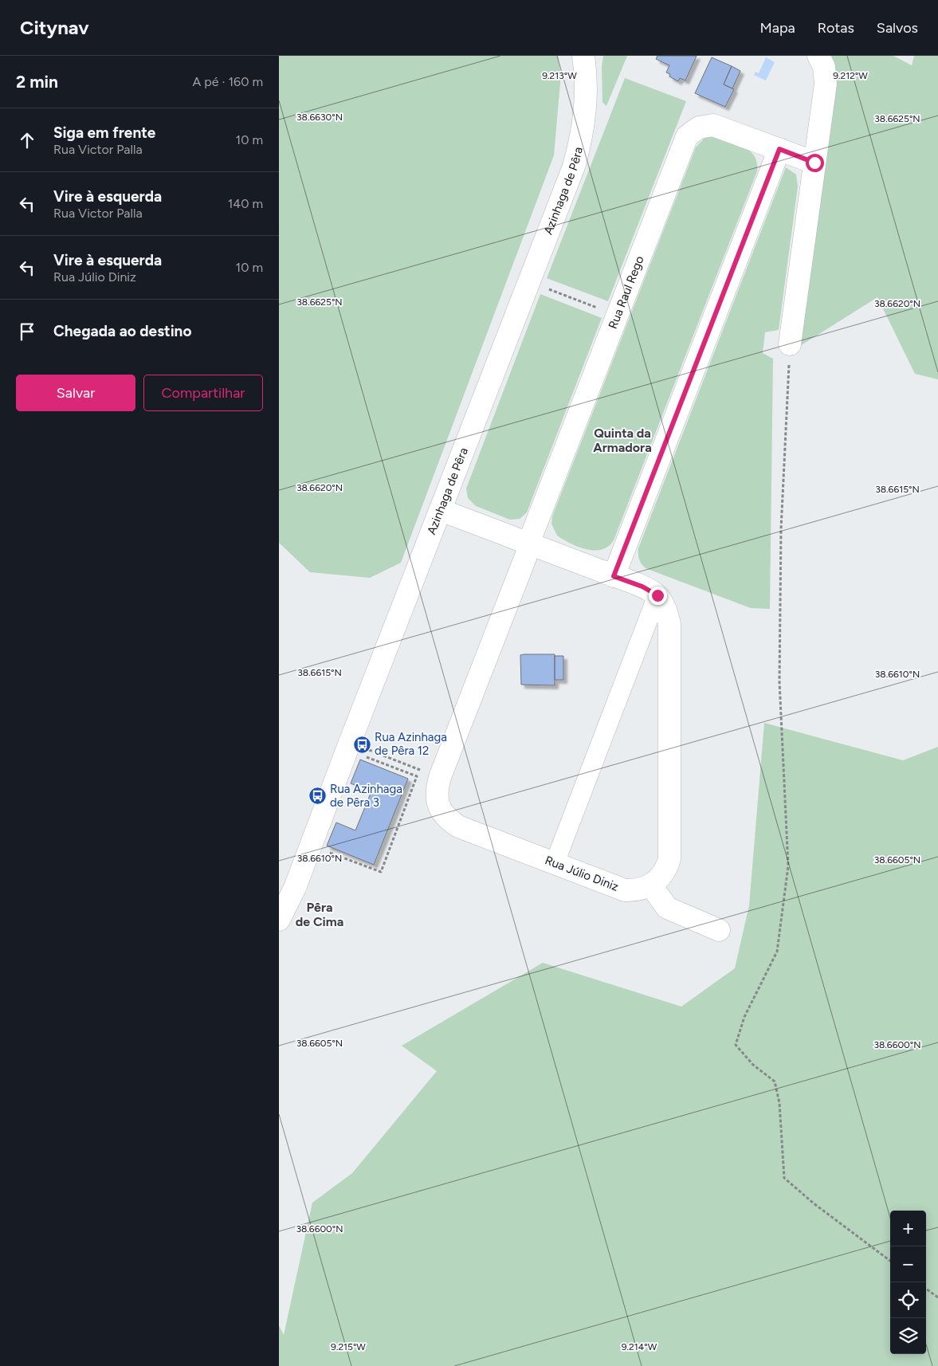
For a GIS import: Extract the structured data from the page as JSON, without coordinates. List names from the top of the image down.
{
  "streets": {
    "street": ["Azinhaga de Pêra", "Rua Raul Rego", "Rua Júlio Diniz"]
  },
  "crossings": [
    ["Rua Raul Rego", "Rua Júlio Diniz"]
  ],
  "districts": ["Quinta da Armadora", "Pêra de Cima"],
  "places": {
    "bus stop": ["Rua Azinhaga de Pêra 12", "Rua Azinhaga de Pêra 3"]
  },
  "page": {
    "header": "Citynav",
    "nav": ["Mapa", "Rotas", "Salvos"],
    "heading": ["2 min", "A pé · 160 m"],
    "list": [
      ["Siga em frente", "Rua Victor Palla", "10 m"],
      ["Vire à esquerda", "Rua Victor Palla", "140 m"],
      ["Vire à esquerda", "Rua Júlio Diniz", "10 m"],
      "Chegada ao destino"
    ],
    "buttons": ["Salvar", "Compartilhar"],
    "map_buttons": ["+", "−"]
  },
  "coordinates": [
    "9.213°W",
    "9.212°W",
    "38.6630°N",
    "38.6625°N",
    "38.6620°N",
    "38.6615°N",
    "38.6610°N",
    "38.6605°N",
    "38.6600°N",
    "9.215°W",
    "9.214°W"
  ]
}
